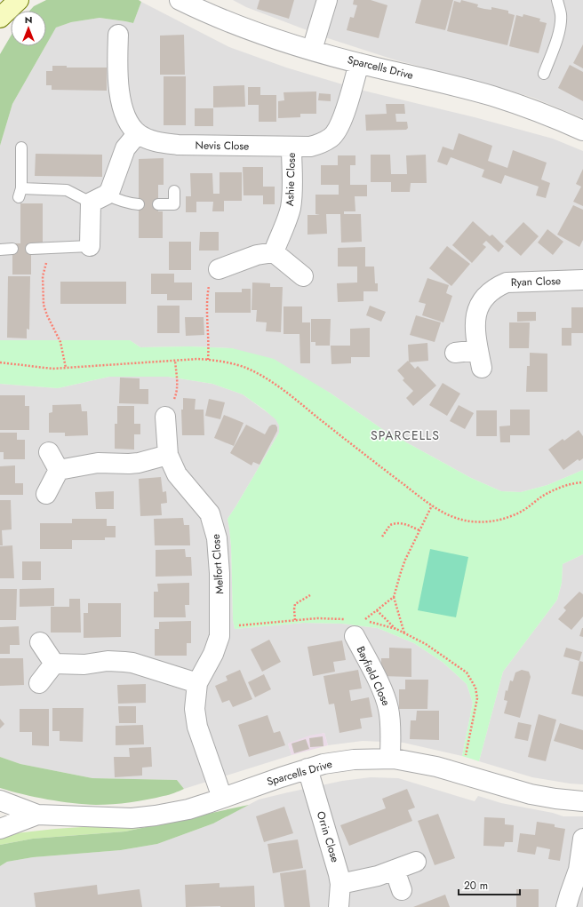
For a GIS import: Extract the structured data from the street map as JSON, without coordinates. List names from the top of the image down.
{
  "streets": {
    "street": [
      "Sparcells Drive",
      "Nevis Close",
      "Ashie Close",
      "Ryan Close",
      "Melfort Close",
      "Bayfield Close",
      "Orrin Close"
    ]
  },
  "crossings": [
    ["Sparcells Drive", "Nevis Close"],
    ["Sparcells Drive", "Melfort Close"],
    ["Sparcells Drive", "Bayfield Close"],
    ["Sparcells Drive", "Orrin Close"],
    ["Nevis Close", "Ashie Close"]
  ],
  "districts": ["SPARCELLS"],
  "scale_bar": "20 m",
  "north": "top"
}
